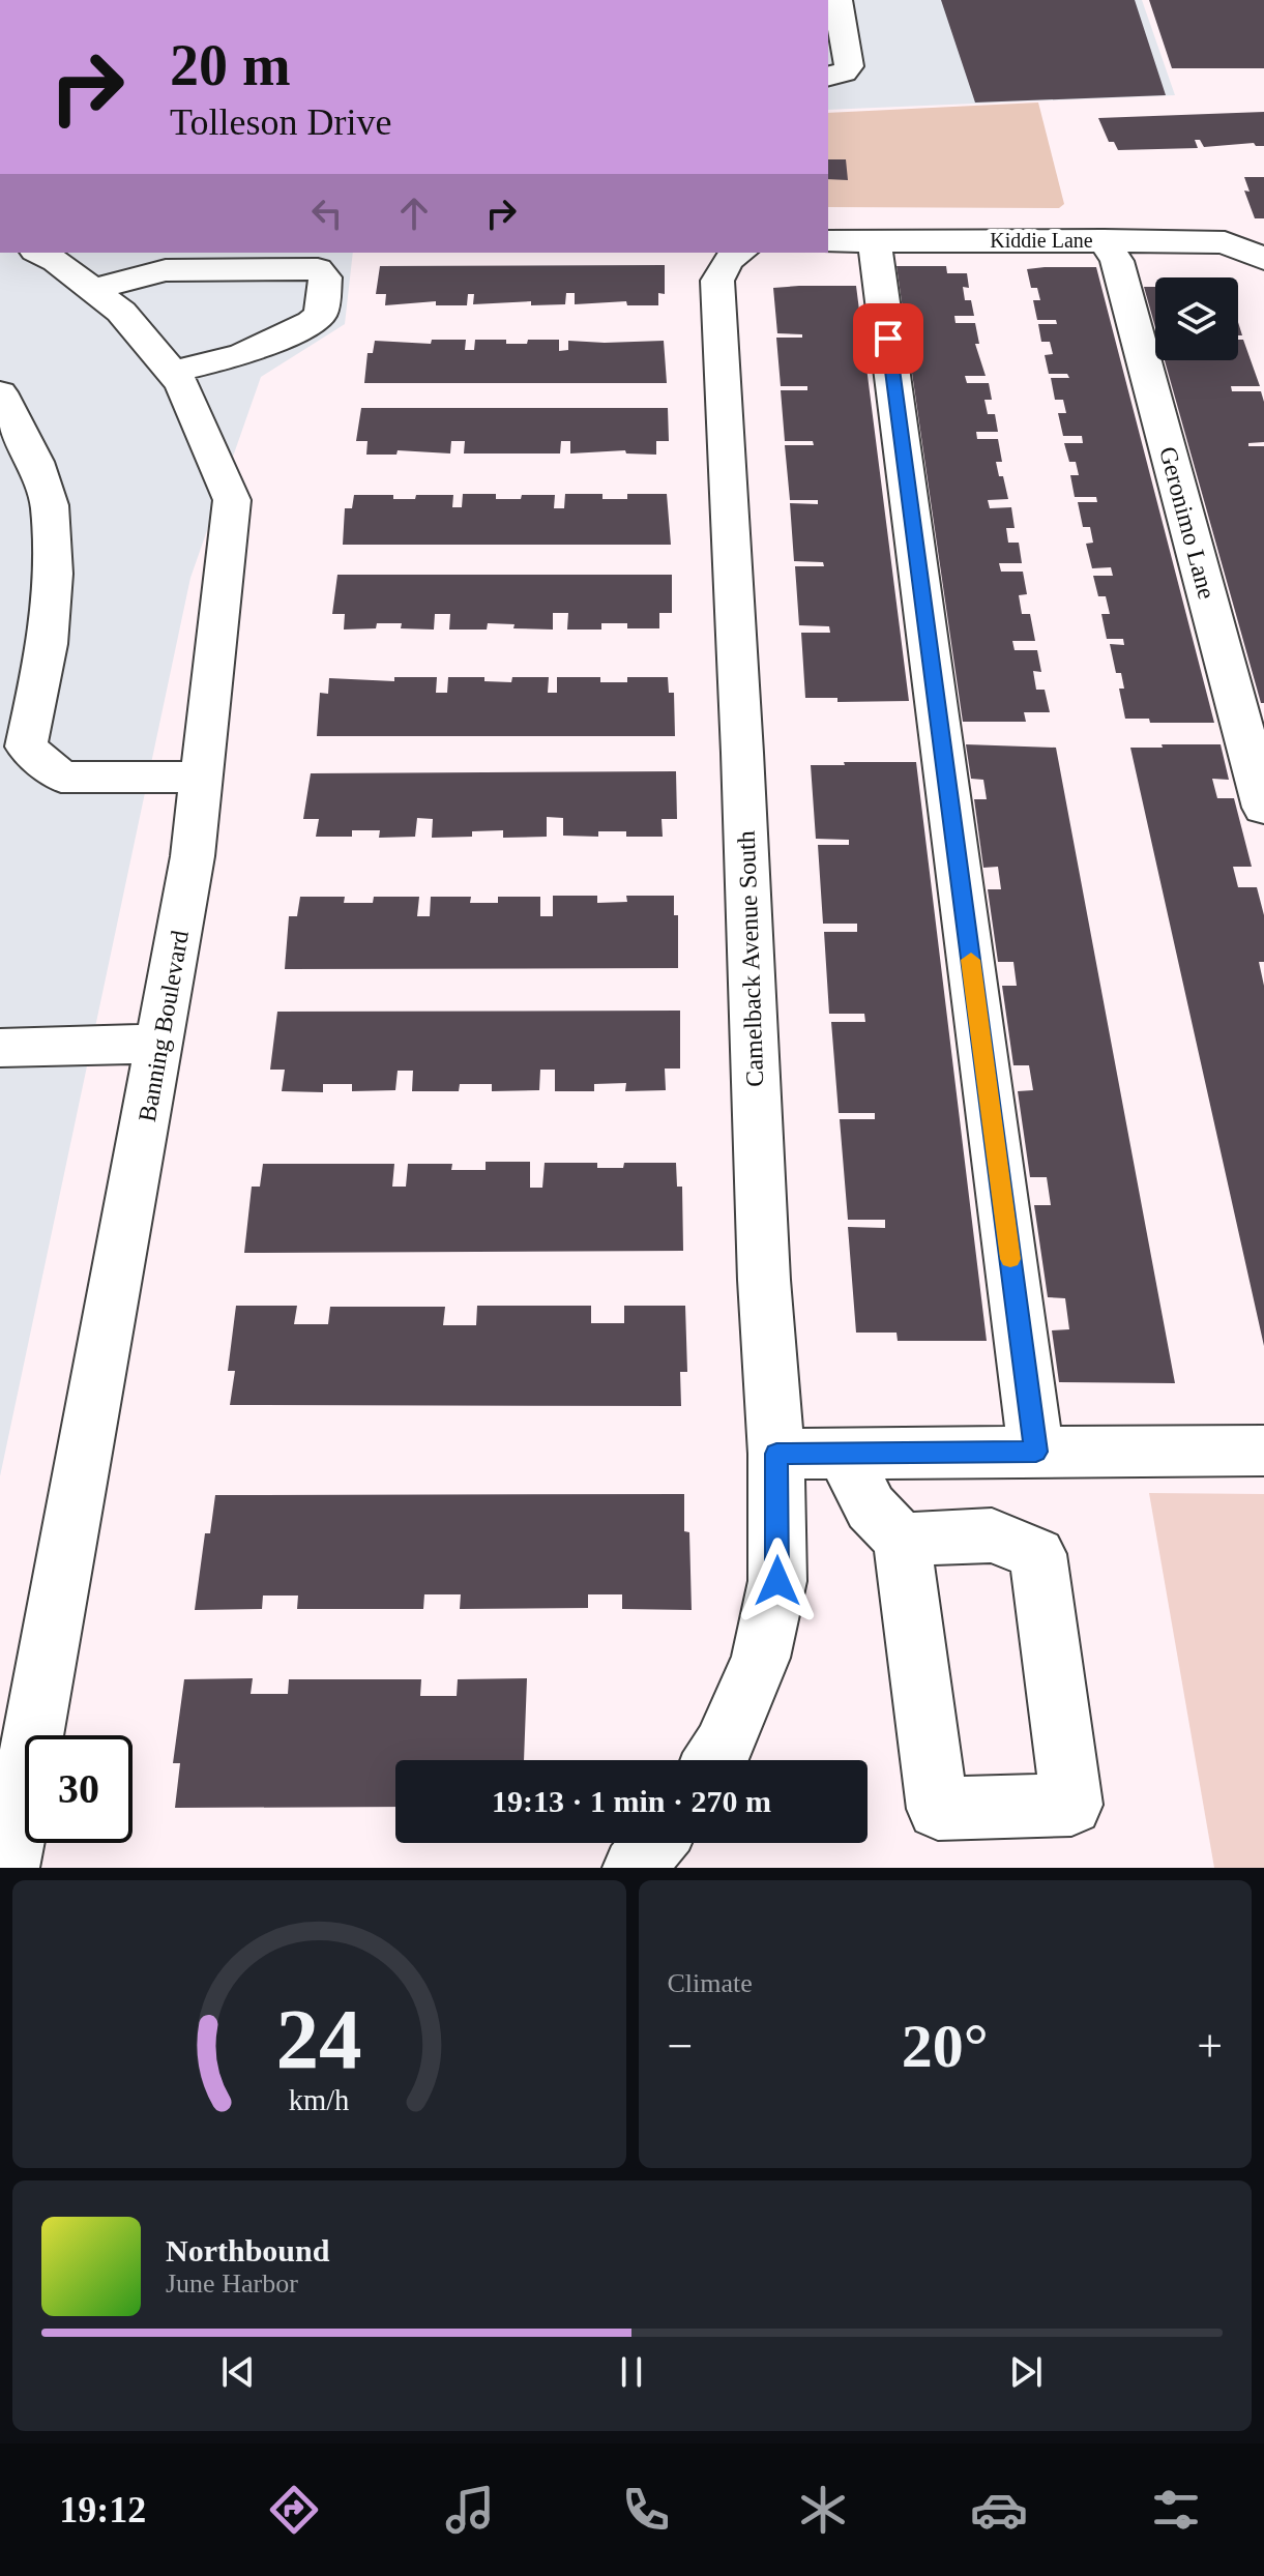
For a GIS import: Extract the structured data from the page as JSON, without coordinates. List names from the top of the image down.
{
  "streets": {
    "street": [
      "Kiddie Lane",
      "Geronimo Lane",
      "Camelback Avenue South",
      "Banning Boulevard"
    ]
  },
  "crossings": [
    ["Kiddie Lane", "Geronimo Lane"]
  ],
  "page": {
    "turn": ["20 m", "Tolleson Drive"],
    "limit": "30",
    "trip": "19:13 · 1 min · 270 m",
    "tile": "Climate",
    "heat": ["−", "20°", "+"],
    "song": ["Northbound", "June Harbor"],
    "tabs": "19:12",
    "gauge": ["24", "km/h"]
  }
}
